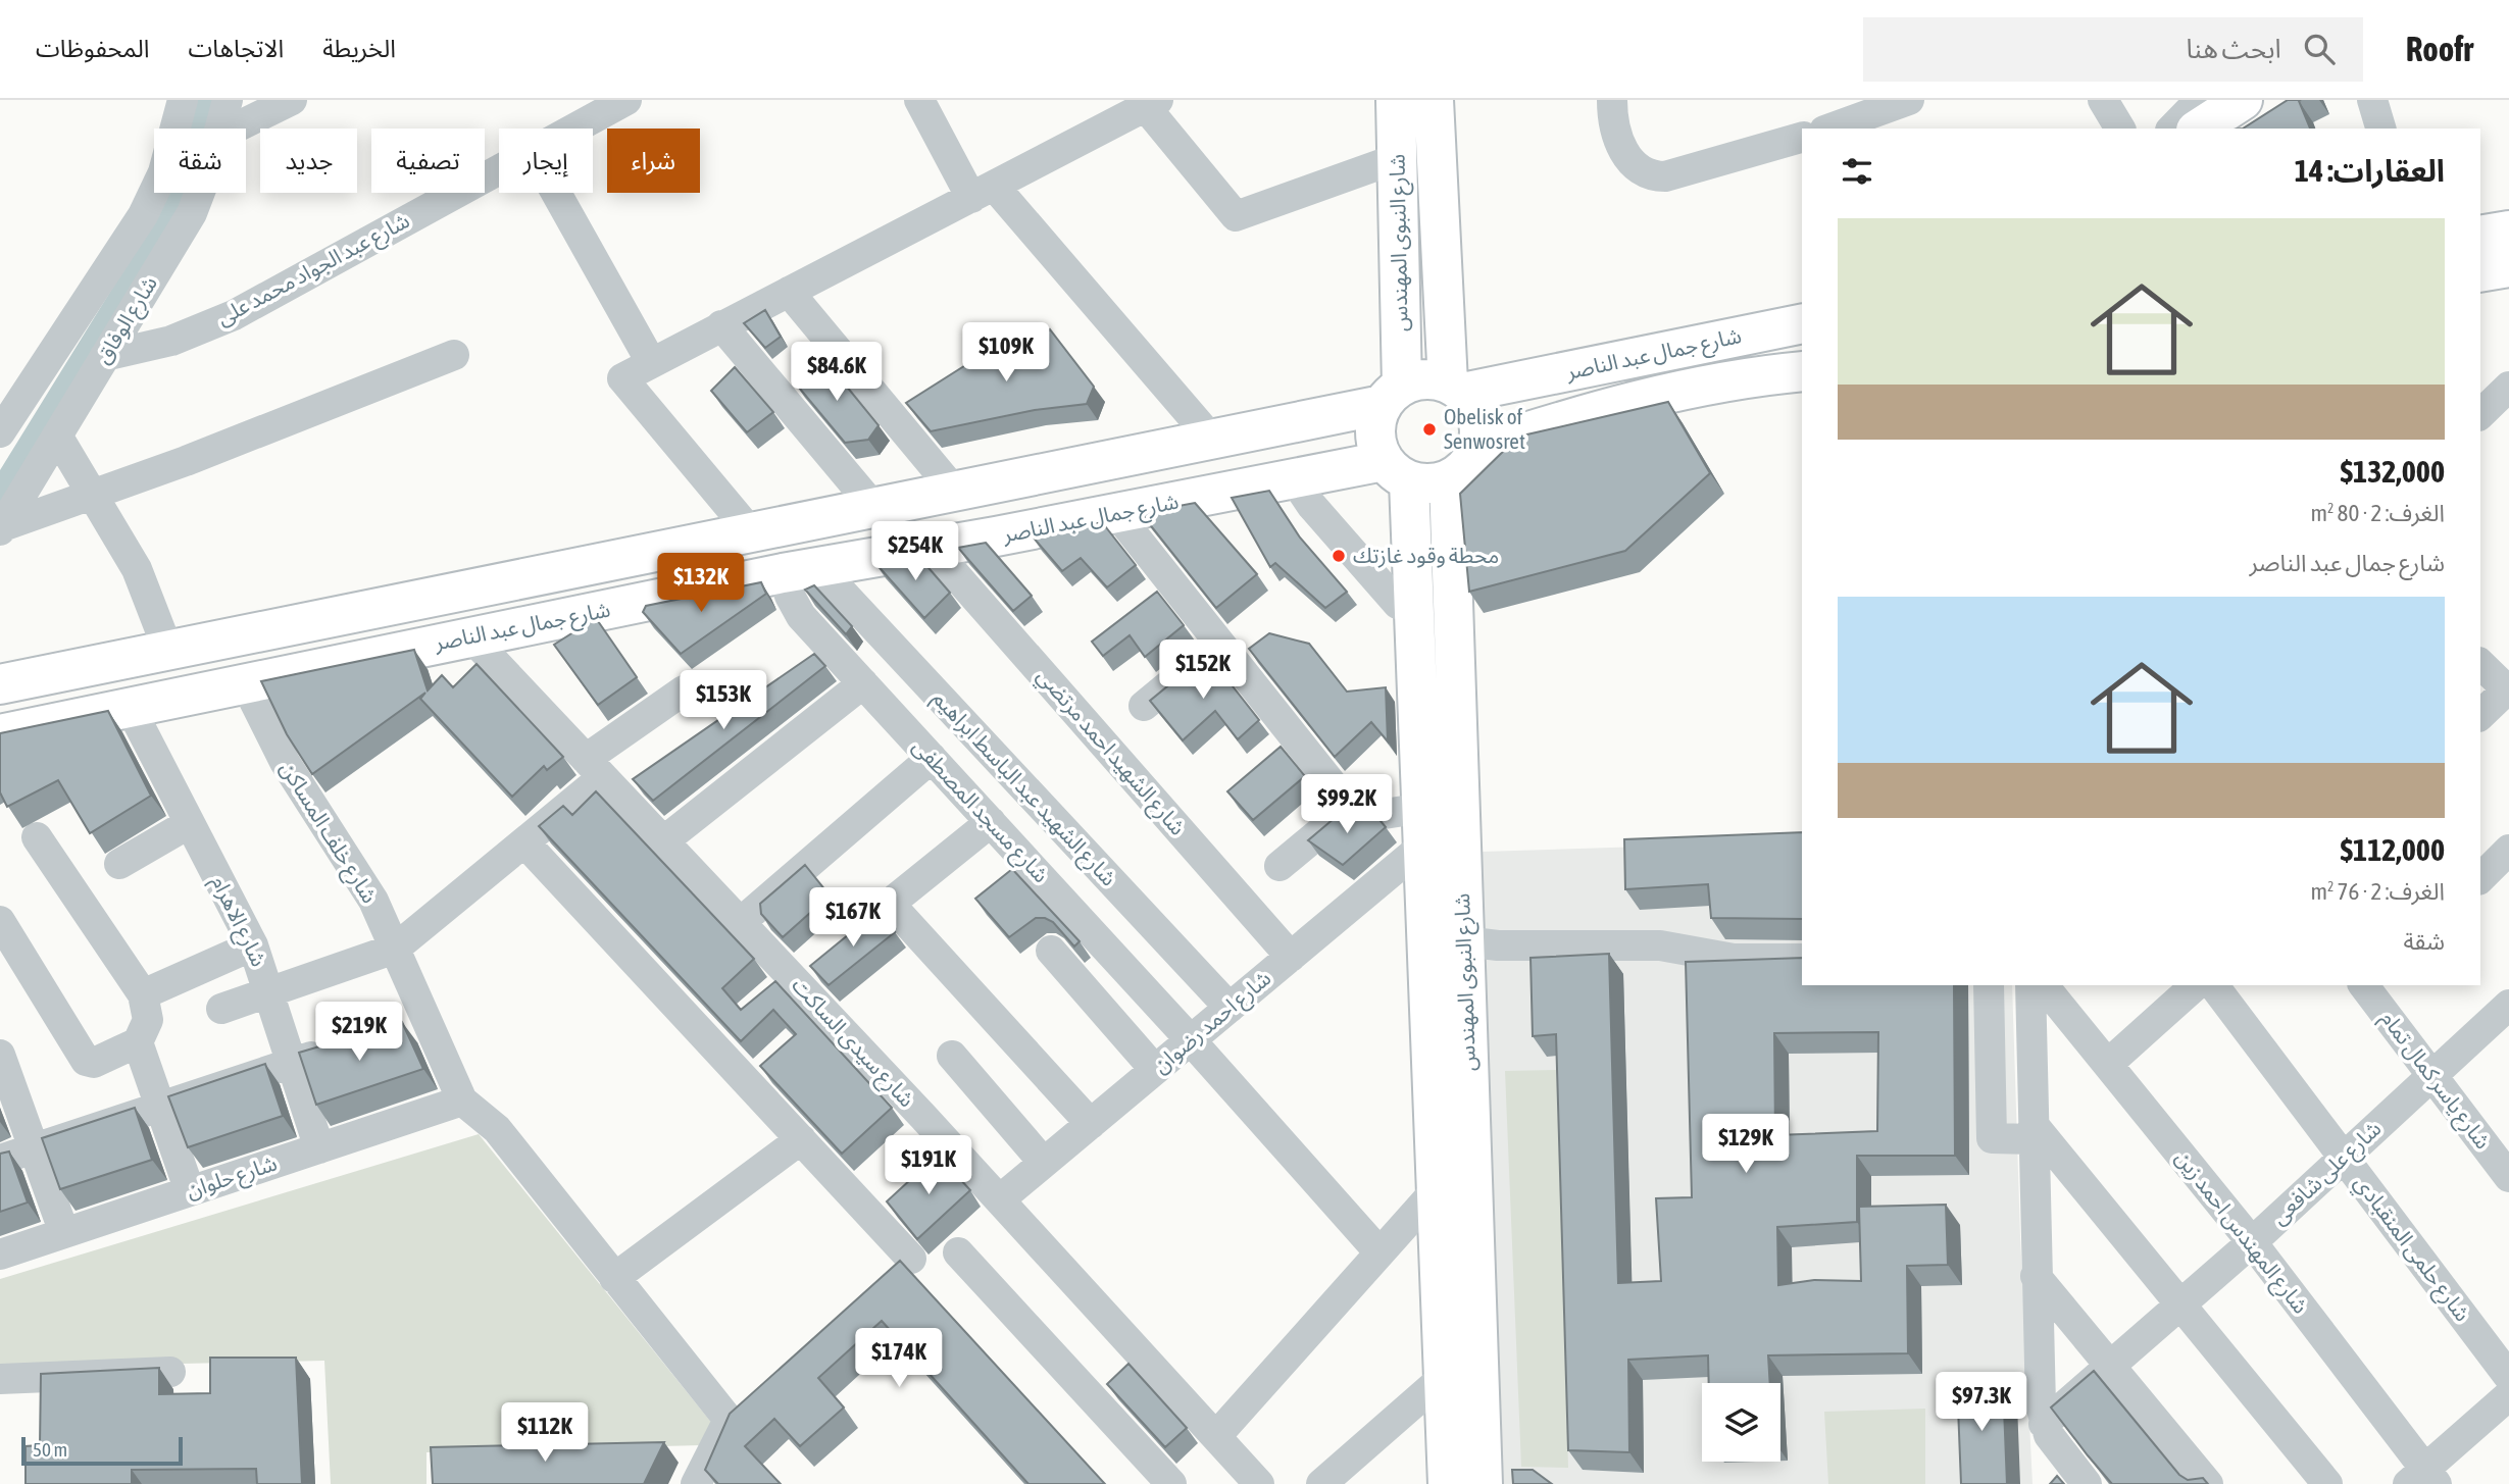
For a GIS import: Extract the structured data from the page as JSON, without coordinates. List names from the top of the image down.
{
  "streets": {
    "main road": ["شارع النبوى المهندس", "شارع جمال عبد الناصر"],
    "street": [
      "شارع عبد الجواد محمد على",
      "شارع الوفاق",
      "شارع الشهيد احمد مرتضي",
      "شارع الشهيد عبد الباسط ابراهيم",
      "شارع مسجد المصطفى",
      "شارع خلف المساكن",
      "شارع الاهرام",
      "شارع احمد رضوان",
      "شارع سيدى الساكت",
      "شارع ياسر كمال تمام",
      "شارع على شافعى",
      "شارع حلوان",
      "شارع المهندس احمد زين",
      "شارع حلمى المنقبادي"
    ]
  },
  "crossings": [
    ["شارع النبوى المهندس", "شارع جمال عبد الناصر"],
    ["شارع النبوى المهندس", "شارع احمد رضوان"],
    ["شارع عبد الجواد محمد على", "شارع الوفاق"],
    ["شارع جمال عبد الناصر", "شارع الشهيد احمد مرتضي"],
    ["شارع جمال عبد الناصر", "شارع الشهيد عبد الباسط ابراهيم"],
    ["شارع جمال عبد الناصر", "شارع مسجد المصطفى"],
    ["شارع جمال عبد الناصر", "شارع خلف المساكن"],
    ["شارع جمال عبد الناصر", "شارع الاهرام"],
    ["شارع جمال عبد الناصر", "شارع سيدى الساكت"],
    ["شارع الشهيد احمد مرتضي", "شارع احمد رضوان"],
    ["شارع الشهيد عبد الباسط ابراهيم", "شارع مسجد المصطفى"],
    ["شارع الشهيد عبد الباسط ابراهيم", "شارع احمد رضوان"],
    ["شارع مسجد المصطفى", "شارع احمد رضوان"],
    ["شارع خلف المساكن", "شارع حلوان"],
    ["شارع الاهرام", "شارع حلوان"],
    ["شارع احمد رضوان", "شارع سيدى الساكت"],
    ["شارع ياسر كمال تمام", "شارع على شافعى"],
    ["شارع على شافعى", "شارع المهندس احمد زين"],
    ["شارع على شافعى", "شارع حلمى المنقبادي"]
  ],
  "places": ["Obelisk of Senwosret", "محطة وقود غازتك"],
  "scale_bar": "50 m",
  "page": {
    "header": "Roofr",
    "search": "ابحث هنا",
    "nav": ["الخريطة", "الاتجاهات", "المحفوظات"],
    "chip": [
      "شراء",
      "إيجار",
      "تصفية",
      "جديد",
      "شقة"
    ],
    "heading": "العقارات: 14",
    "list": [
      {
        "name": "$132,000",
        "note": "الغرف: 2 · 80 m² · شارع جمال عبد الناصر"
      },
      {
        "name": "$112,000",
        "note": "الغرف: 2 · 76 m² · شقة"
      }
    ],
    "price": [
      "$109K",
      "$84.6K",
      "$254K",
      "$132K",
      "$152K",
      "$153K",
      "$99.2K",
      "$167K",
      "$219K",
      "$129K",
      "$191K",
      "$174K",
      "$97.3K",
      "$112K"
    ],
    "scale": "50 m"
  }
}
